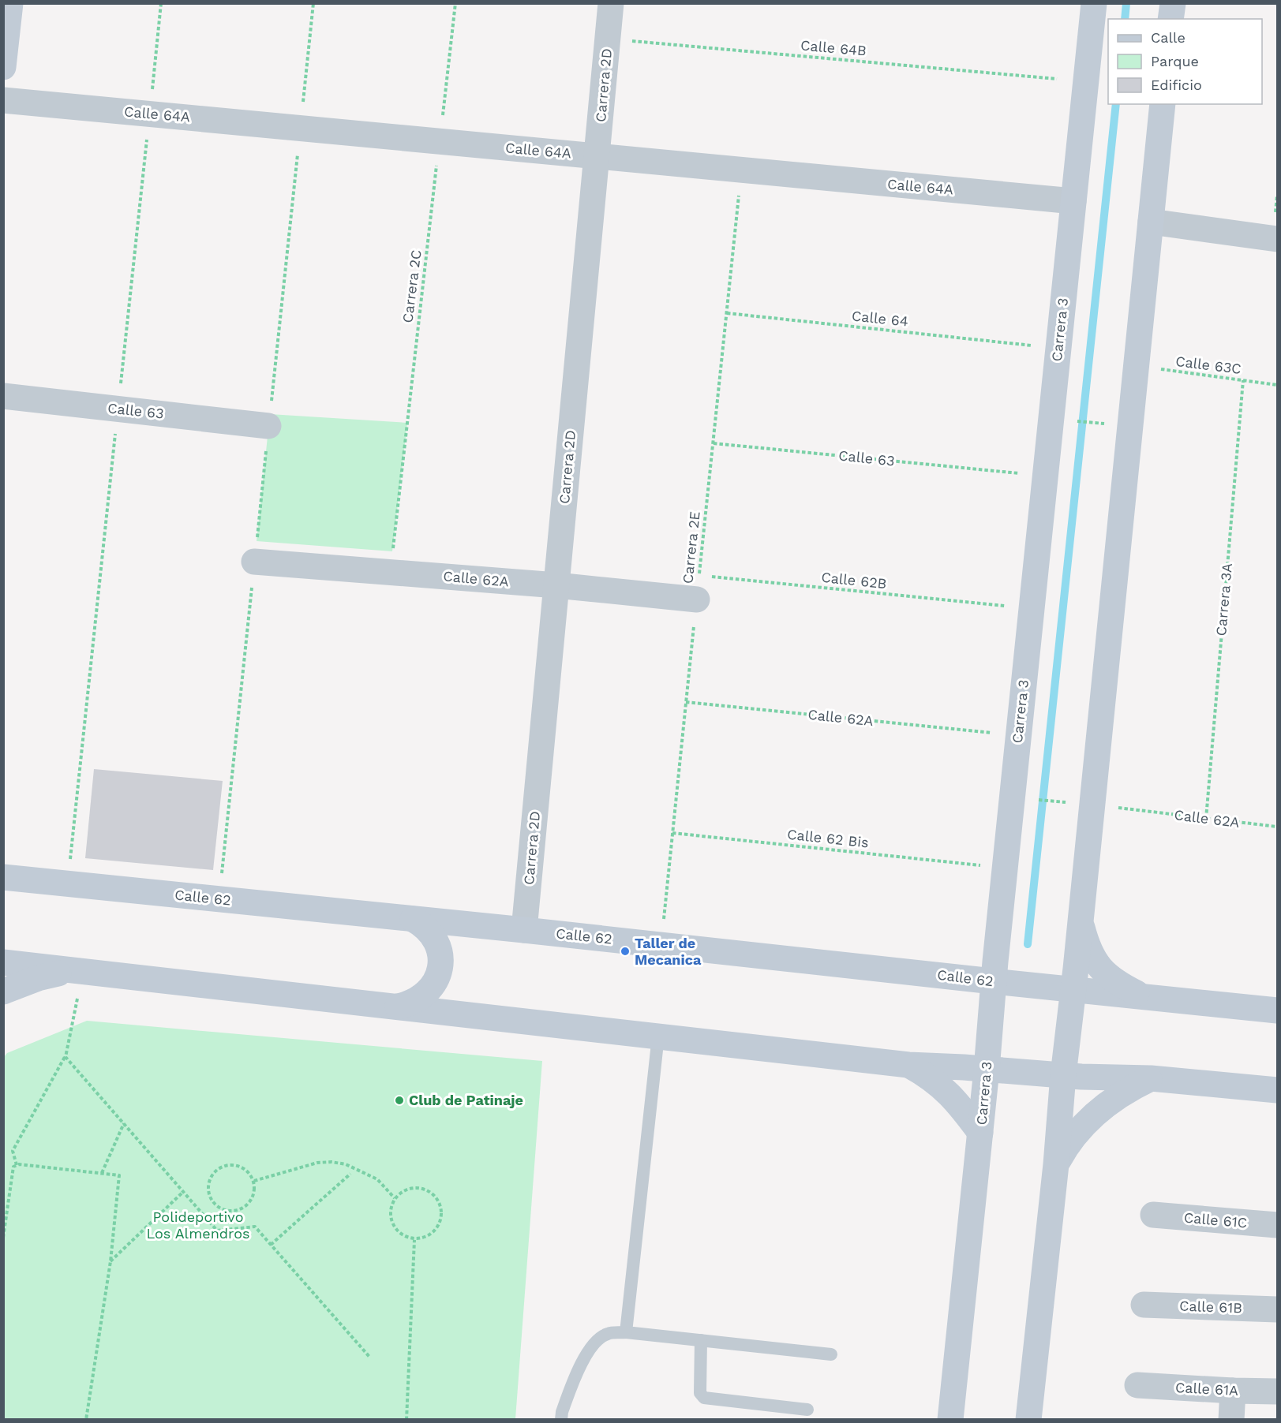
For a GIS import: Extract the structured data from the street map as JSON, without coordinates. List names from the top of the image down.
{
  "streets": {
    "street": [
      "Carrera 2D",
      "Calle 64A",
      "Carrera 3",
      "Calle 63",
      "Calle 62A",
      "Calle 62",
      "Calle 61C",
      "Calle 61B",
      "Calle 61A"
    ],
    "path": [
      "Calle 64B",
      "Carrera 2C",
      "Calle 64",
      "Calle 63C",
      "Carrera 2E",
      "Calle 62B",
      "Carrera 3A",
      "Calle 62 Bis"
    ]
  },
  "crossings": [
    ["Calle 64B", "Carrera 2D"],
    ["Carrera 2D", "Calle 64A"],
    ["Carrera 2D", "Calle 62A"],
    ["Carrera 2D", "Calle 62"],
    ["Calle 64A", "Carrera 2C"],
    ["Calle 64A", "Carrera 3"],
    ["Calle 64A", "Carrera 2E"],
    ["Carrera 2C", "Calle 62A"],
    ["Calle 64", "Carrera 2E"],
    ["Carrera 3", "Calle 62"],
    ["Calle 63C", "Carrera 3A"],
    ["Calle 63", "Carrera 2E"],
    ["Carrera 2E", "Calle 62A"],
    ["Carrera 2E", "Calle 62B"],
    ["Carrera 2E", "Calle 62 Bis"],
    ["Calle 62A", "Calle 62B"],
    ["Calle 62A", "Carrera 3A"]
  ],
  "parks": ["Polideportivo Los Almendros"],
  "places": ["Taller de Mecanica", "Club de Patinaje"],
  "legend": ["Calle", "Parque", "Edificio"]
}
